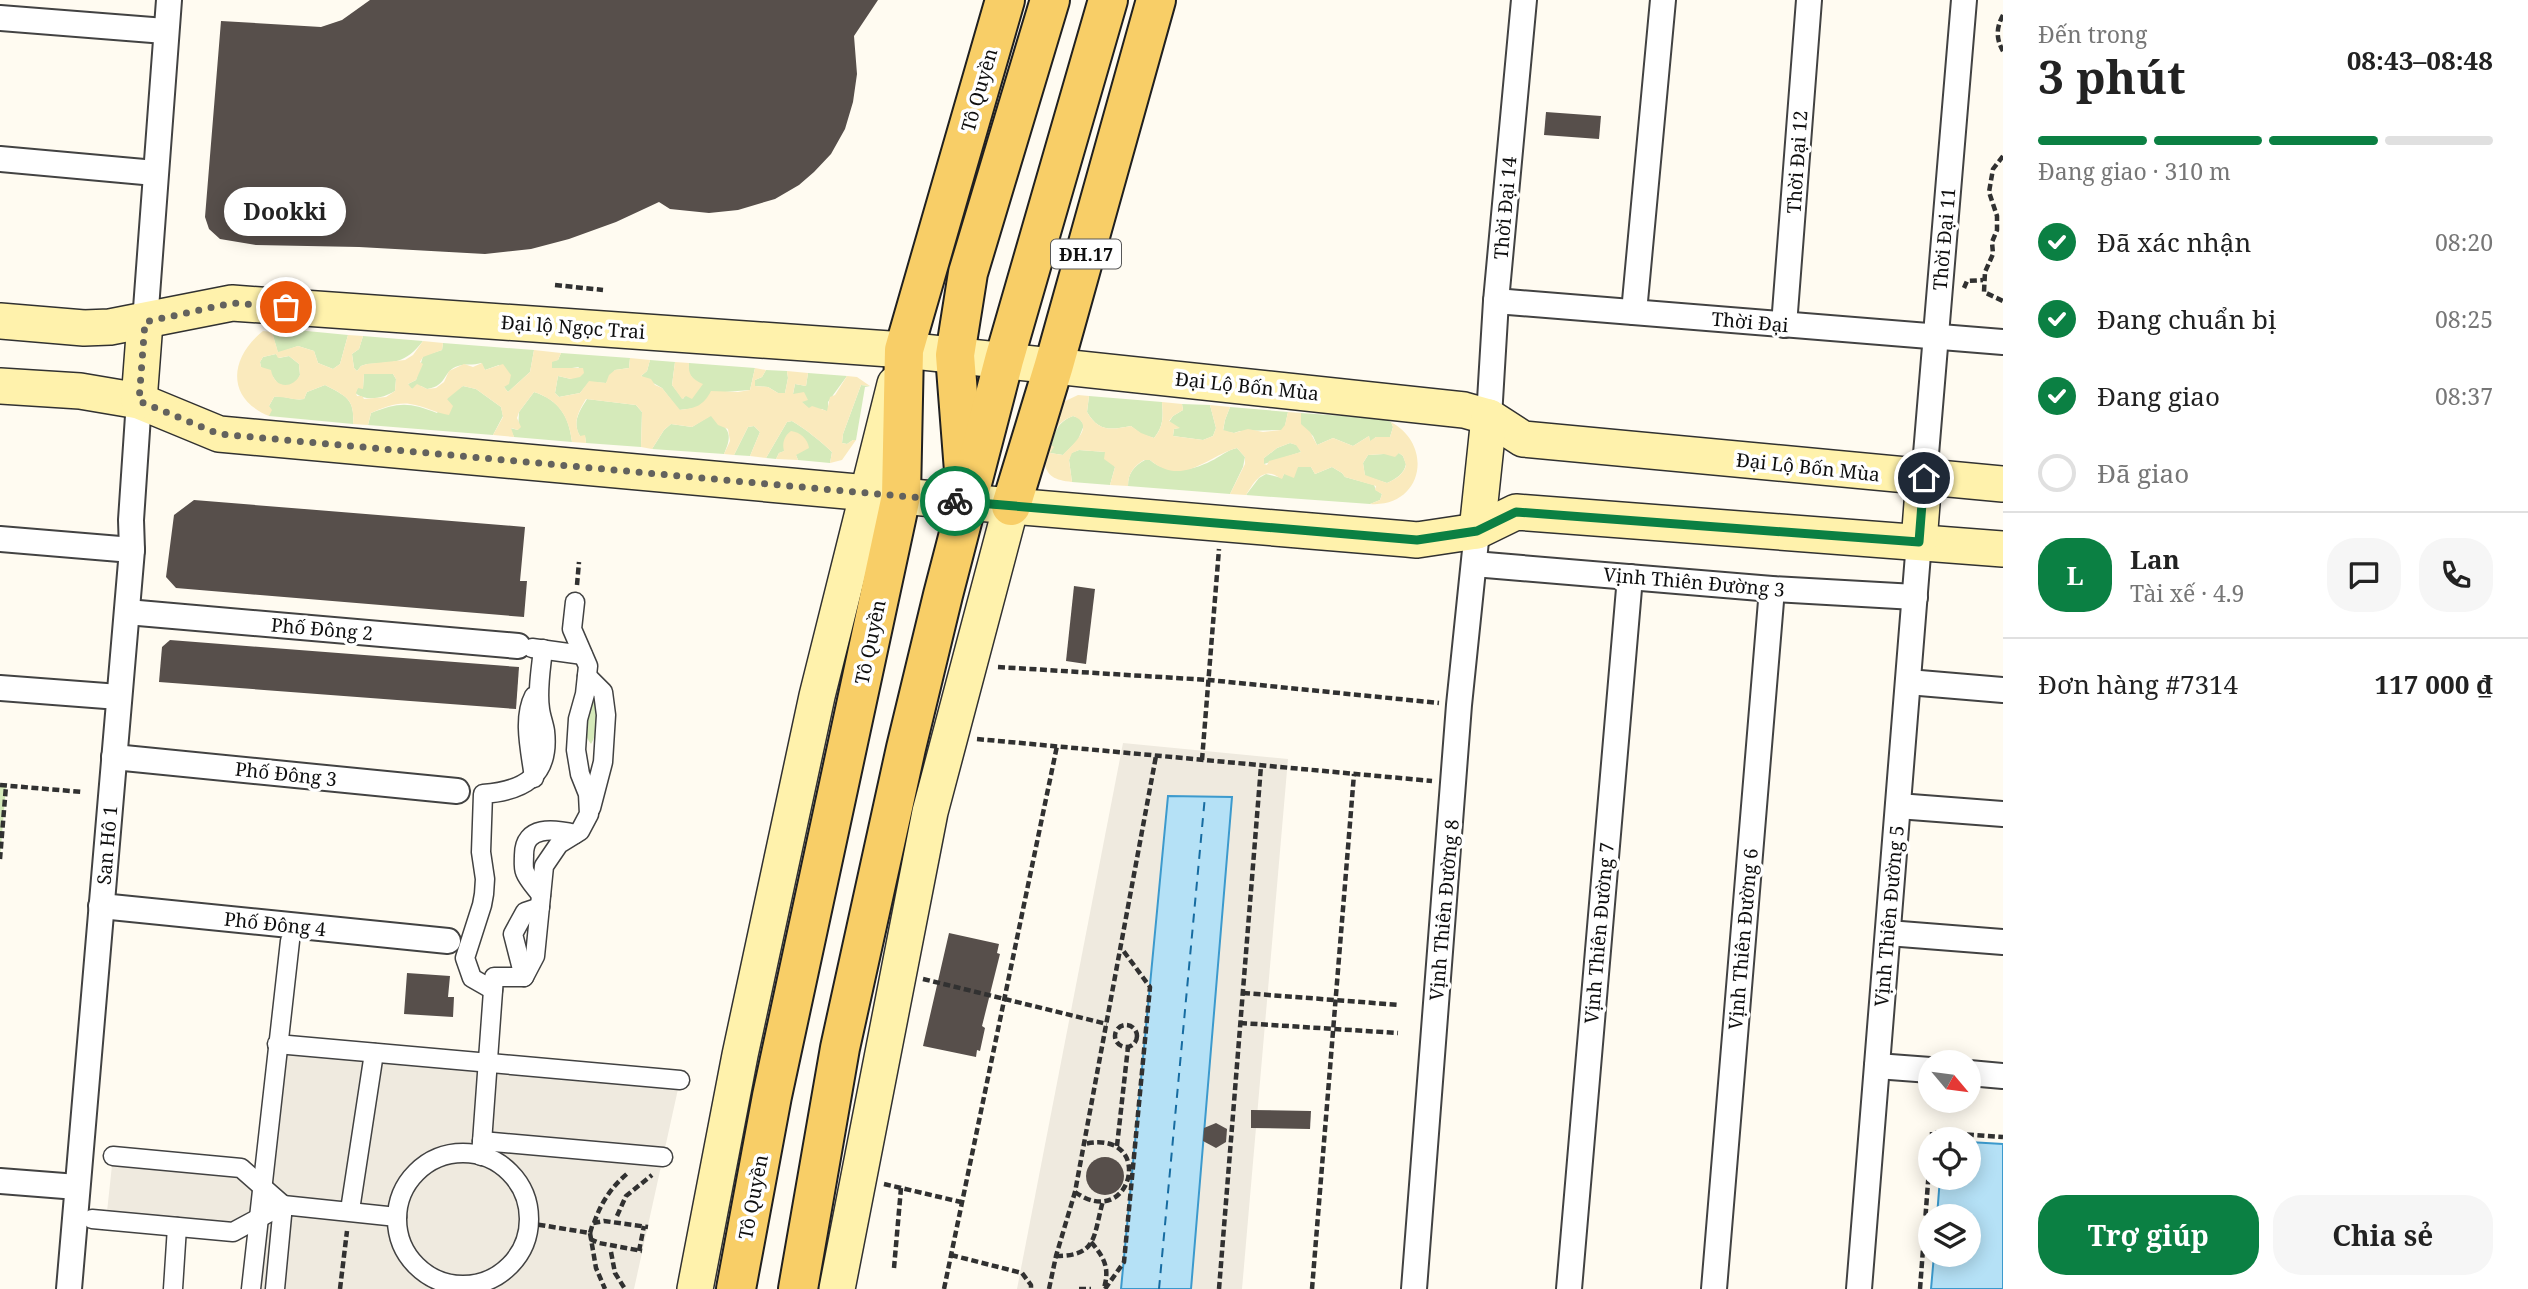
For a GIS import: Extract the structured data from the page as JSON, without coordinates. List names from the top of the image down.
{
  "streets": {
    "main road": [
      "Tô Quyền",
      "ĐH.17",
      "Đại lộ Ngọc Trai",
      "Đại Lộ Bốn Mùa"
    ],
    "street": [
      "Thời Đại 12",
      "Thời Đại 14",
      "Thời Đại 11",
      "Thời Đại",
      "Vịnh Thiên Đường 3",
      "Phố Đông 2",
      "Phố Đông 3",
      "San Hô 1",
      "Vịnh Thiên Đường 8",
      "Vịnh Thiên Đường 5",
      "Phố Đông 4",
      "Vịnh Thiên Đường 7",
      "Vịnh Thiên Đường 6"
    ]
  },
  "crossings": [
    ["Tô Quyền", "Đại lộ Ngọc Trai"],
    ["Thời Đại 12", "Thời Đại"],
    ["Thời Đại 14", "Thời Đại"],
    ["Thời Đại 14", "Đại Lộ Bốn Mùa"],
    ["Thời Đại 11", "Thời Đại"],
    ["Thời Đại 11", "Đại Lộ Bốn Mùa"],
    ["ĐH.17", "Đại lộ Ngọc Trai"],
    ["ĐH.17", "Đại Lộ Bốn Mùa"],
    ["Đại lộ Ngọc Trai", "Đại Lộ Bốn Mùa"],
    ["Vịnh Thiên Đường 3", "Vịnh Thiên Đường 8"],
    ["Vịnh Thiên Đường 3", "Vịnh Thiên Đường 5"],
    ["Vịnh Thiên Đường 3", "Vịnh Thiên Đường 7"],
    ["Vịnh Thiên Đường 3", "Vịnh Thiên Đường 6"],
    ["Phố Đông 2", "San Hô 1"],
    ["Phố Đông 3", "San Hô 1"],
    ["San Hô 1", "Phố Đông 4"]
  ],
  "places": ["Dookki"],
  "north": "bottom right",
  "page": {
    "heading": ["3 phút", "Đến trong", "08:43–08:48"],
    "panel": [
      "Lan",
      "Tài xế · 4.9",
      "Đơn hàng #7314",
      "117 000 ₫"
    ],
    "bar": "Đang giao · 310 m",
    "bubble": "Dookki",
    "list": [
      ["Đã xác nhận", "08:20"],
      ["Đang chuẩn bị", "08:25"],
      ["Đang giao", "08:37"],
      "Đã giao"
    ],
    "round": "L",
    "buttons": ["Trợ giúp", "Chia sẻ"]
  }
}
